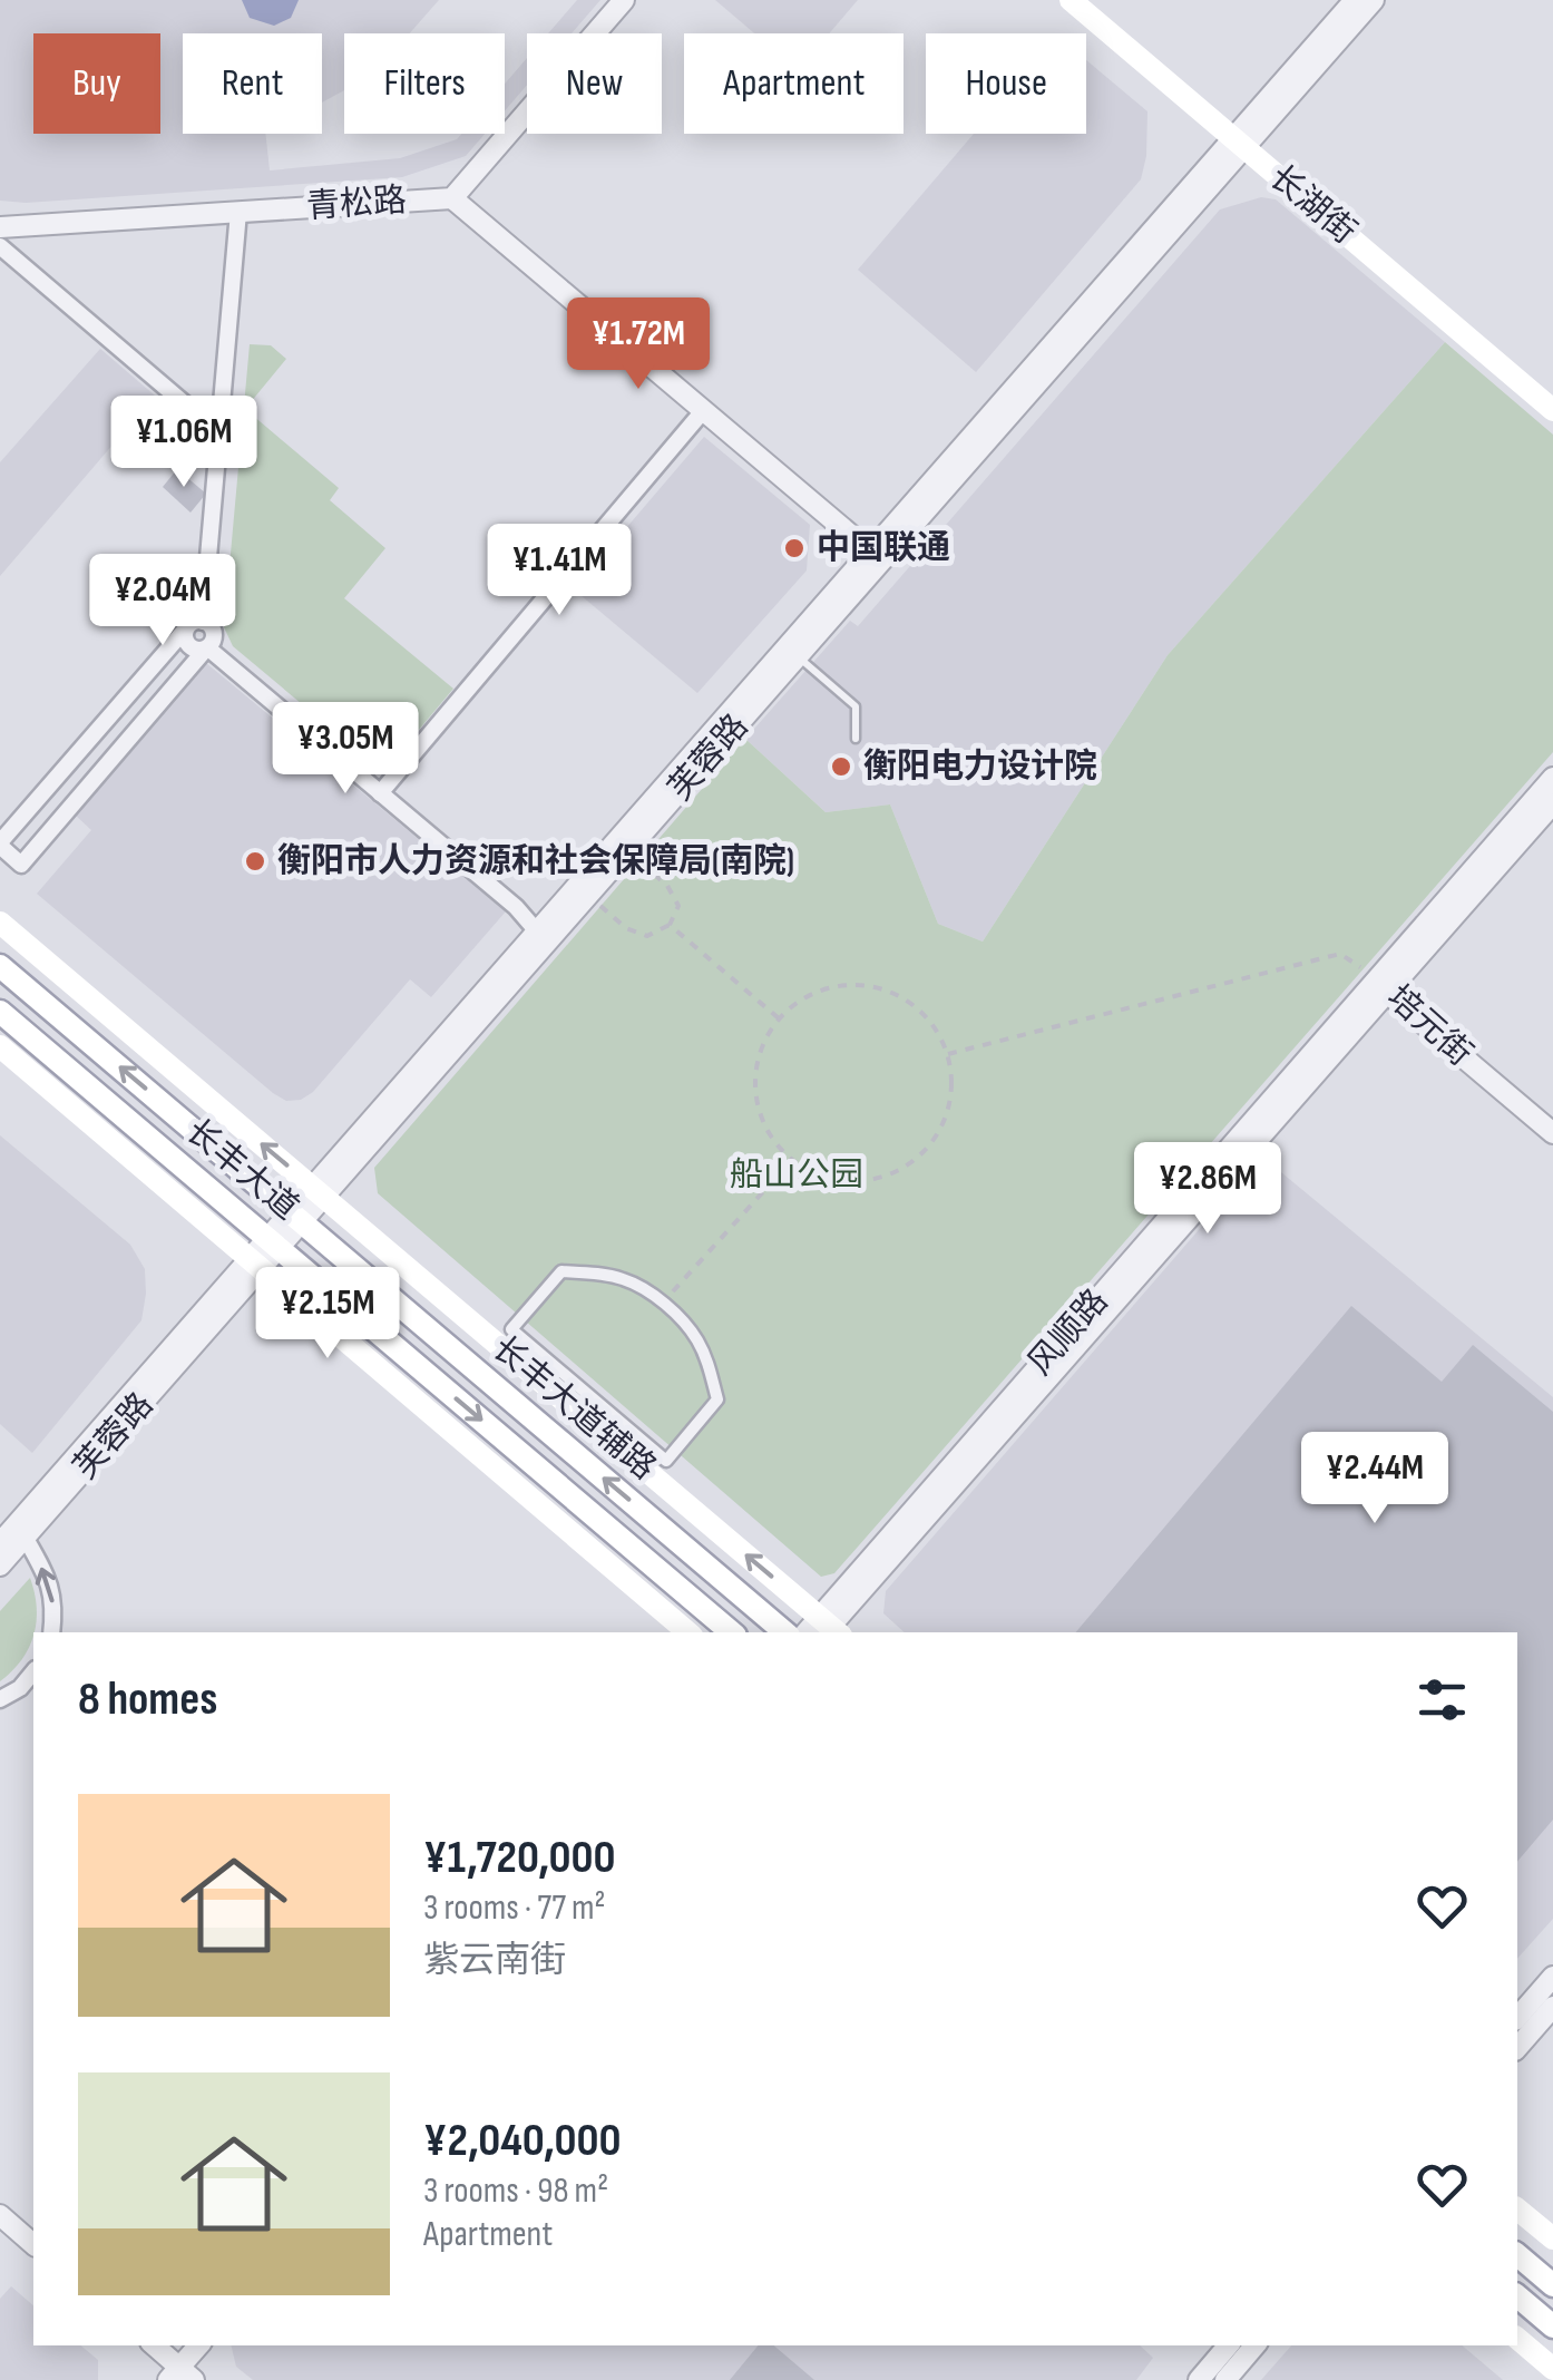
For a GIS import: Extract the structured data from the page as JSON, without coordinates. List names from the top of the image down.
{
  "streets": {
    "main road": ["长湖街", "长丰大道", "长丰大道辅路"],
    "street": [
      "青松路",
      "芙蓉路",
      "培元街",
      "风顺路"
    ]
  },
  "crossings": [
    ["长湖街", "芙蓉路"],
    ["芙蓉路", "长丰大道"],
    ["芙蓉路", "长丰大道辅路"],
    ["培元街", "风顺路"],
    ["风顺路", "长丰大道辅路"]
  ],
  "parks": ["船山公园"],
  "places": ["中国联通", "衡阳电力设计院", "衡阳市人力资源和社会保障局(南院)"],
  "page": {
    "chip": [
      "Buy",
      "Rent",
      "Filters",
      "New",
      "Apartment",
      "House"
    ],
    "price": [
      "¥1.72M",
      "¥1.06M",
      "¥1.41M",
      "¥2.04M",
      "¥3.05M",
      "¥2.86M",
      "¥2.15M",
      "¥2.44M"
    ],
    "heading": "8 homes",
    "list": [
      {
        "name": "¥1,720,000",
        "note": "3 rooms · 77 m² · 紫云南街"
      },
      {
        "name": "¥2,040,000",
        "note": "3 rooms · 98 m² · Apartment"
      }
    ]
  }
}
